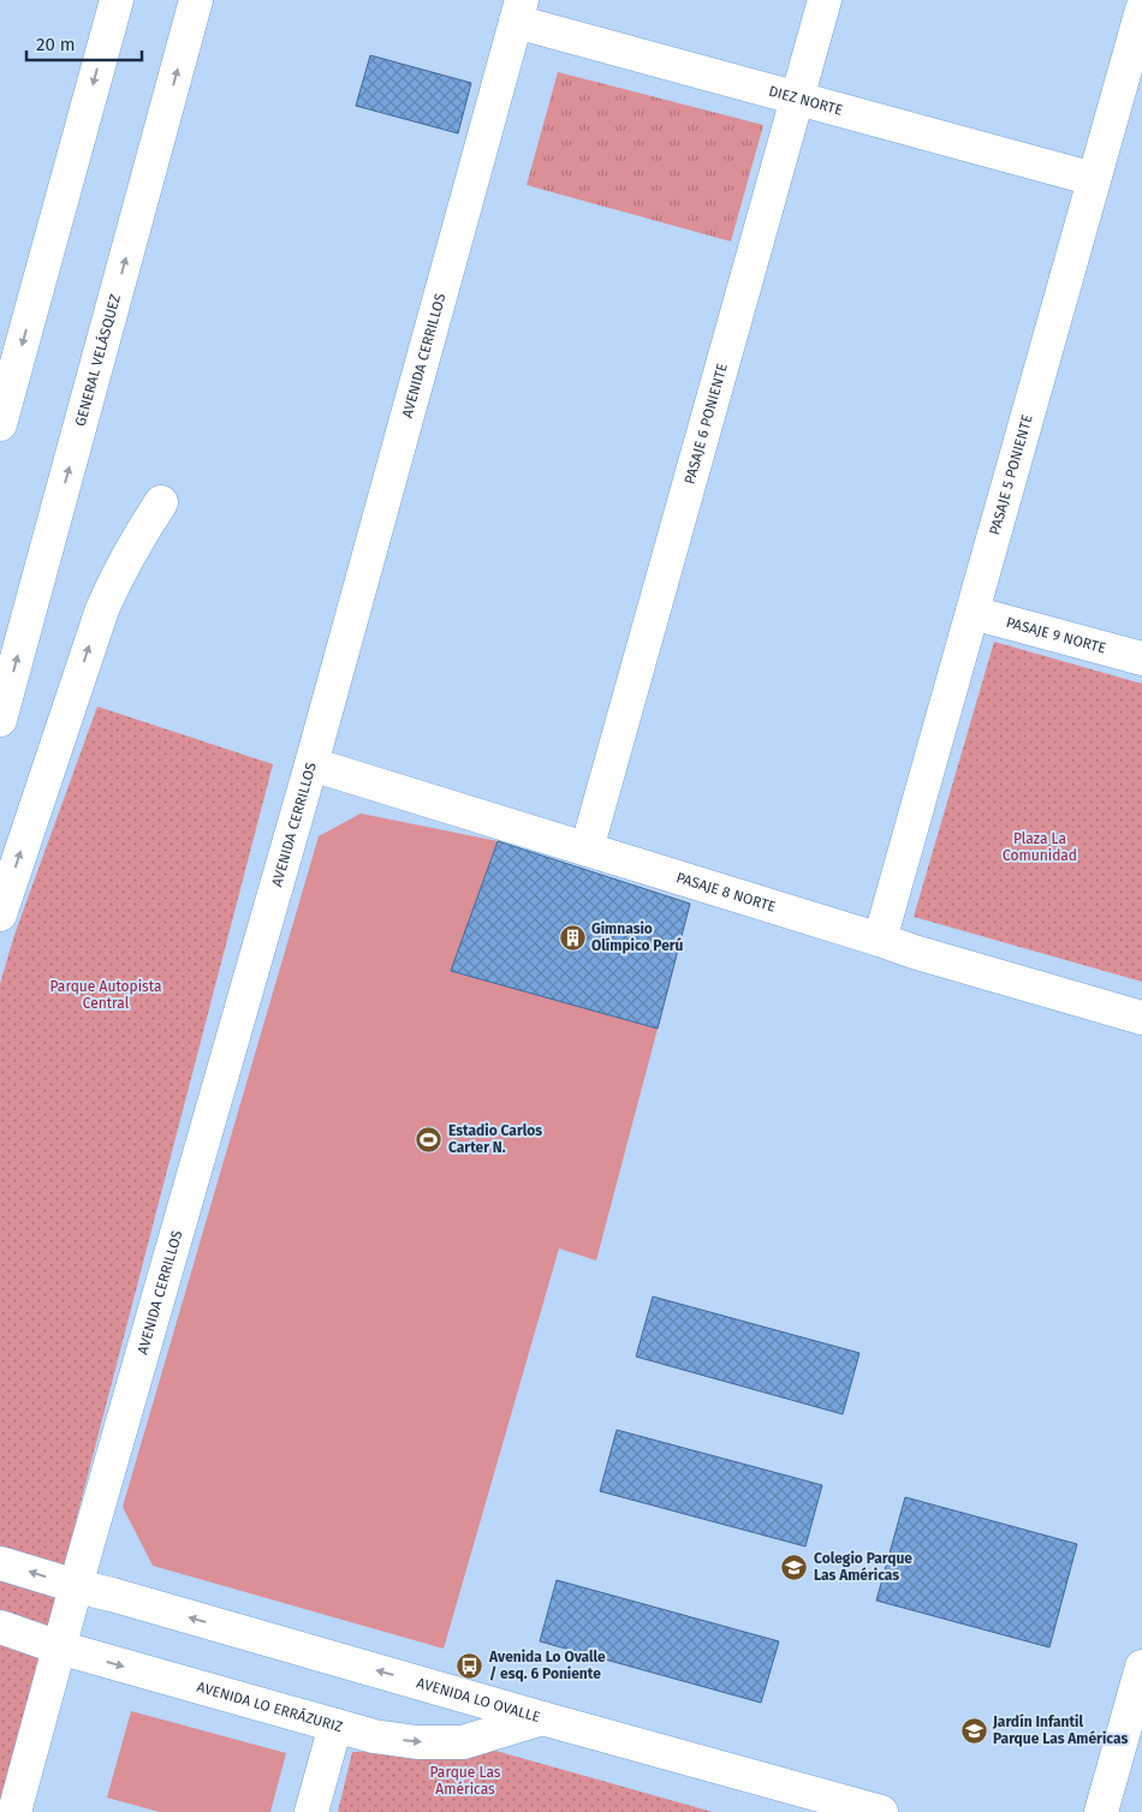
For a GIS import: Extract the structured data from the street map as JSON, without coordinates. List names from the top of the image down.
{
  "streets": {
    "main road": [
      "DIEZ NORTE",
      "AVENIDA CERRILLOS",
      "GENERAL VELÁSQUEZ",
      "PASAJE 6 PONIENTE",
      "PASAJE 5 PONIENTE",
      "PASAJE 9 NORTE",
      "PASAJE 8 NORTE",
      "AVENIDA LO OVALLE",
      "AVENIDA LO ERRÁZURIZ"
    ]
  },
  "crossings": [
    ["DIEZ NORTE", "AVENIDA CERRILLOS"],
    ["DIEZ NORTE", "PASAJE 6 PONIENTE"],
    ["DIEZ NORTE", "PASAJE 5 PONIENTE"],
    ["AVENIDA CERRILLOS", "PASAJE 8 NORTE"],
    ["AVENIDA CERRILLOS", "AVENIDA LO OVALLE"],
    ["AVENIDA CERRILLOS", "AVENIDA LO ERRÁZURIZ"],
    ["PASAJE 6 PONIENTE", "PASAJE 8 NORTE"],
    ["PASAJE 5 PONIENTE", "PASAJE 9 NORTE"],
    ["PASAJE 5 PONIENTE", "PASAJE 8 NORTE"],
    ["AVENIDA LO OVALLE", "AVENIDA LO ERRÁZURIZ"]
  ],
  "one_way": ["AVENIDA LO OVALLE", "AVENIDA LO ERRÁZURIZ"],
  "parks": ["Plaza La Comunidad", "Parque Autopista Central", "Parque Las Américas"],
  "places": {
    "building": ["Gimnasio Olímpico Perú"],
    "sports": ["Estadio Carlos Carter N."],
    "school or university": ["Colegio Parque Las Américas", "Jardín Infantil Parque Las Américas"],
    "bus stop": ["Avenida Lo Ovalle / esq. 6 Poniente"]
  },
  "scale_bar": "20 m"
}
